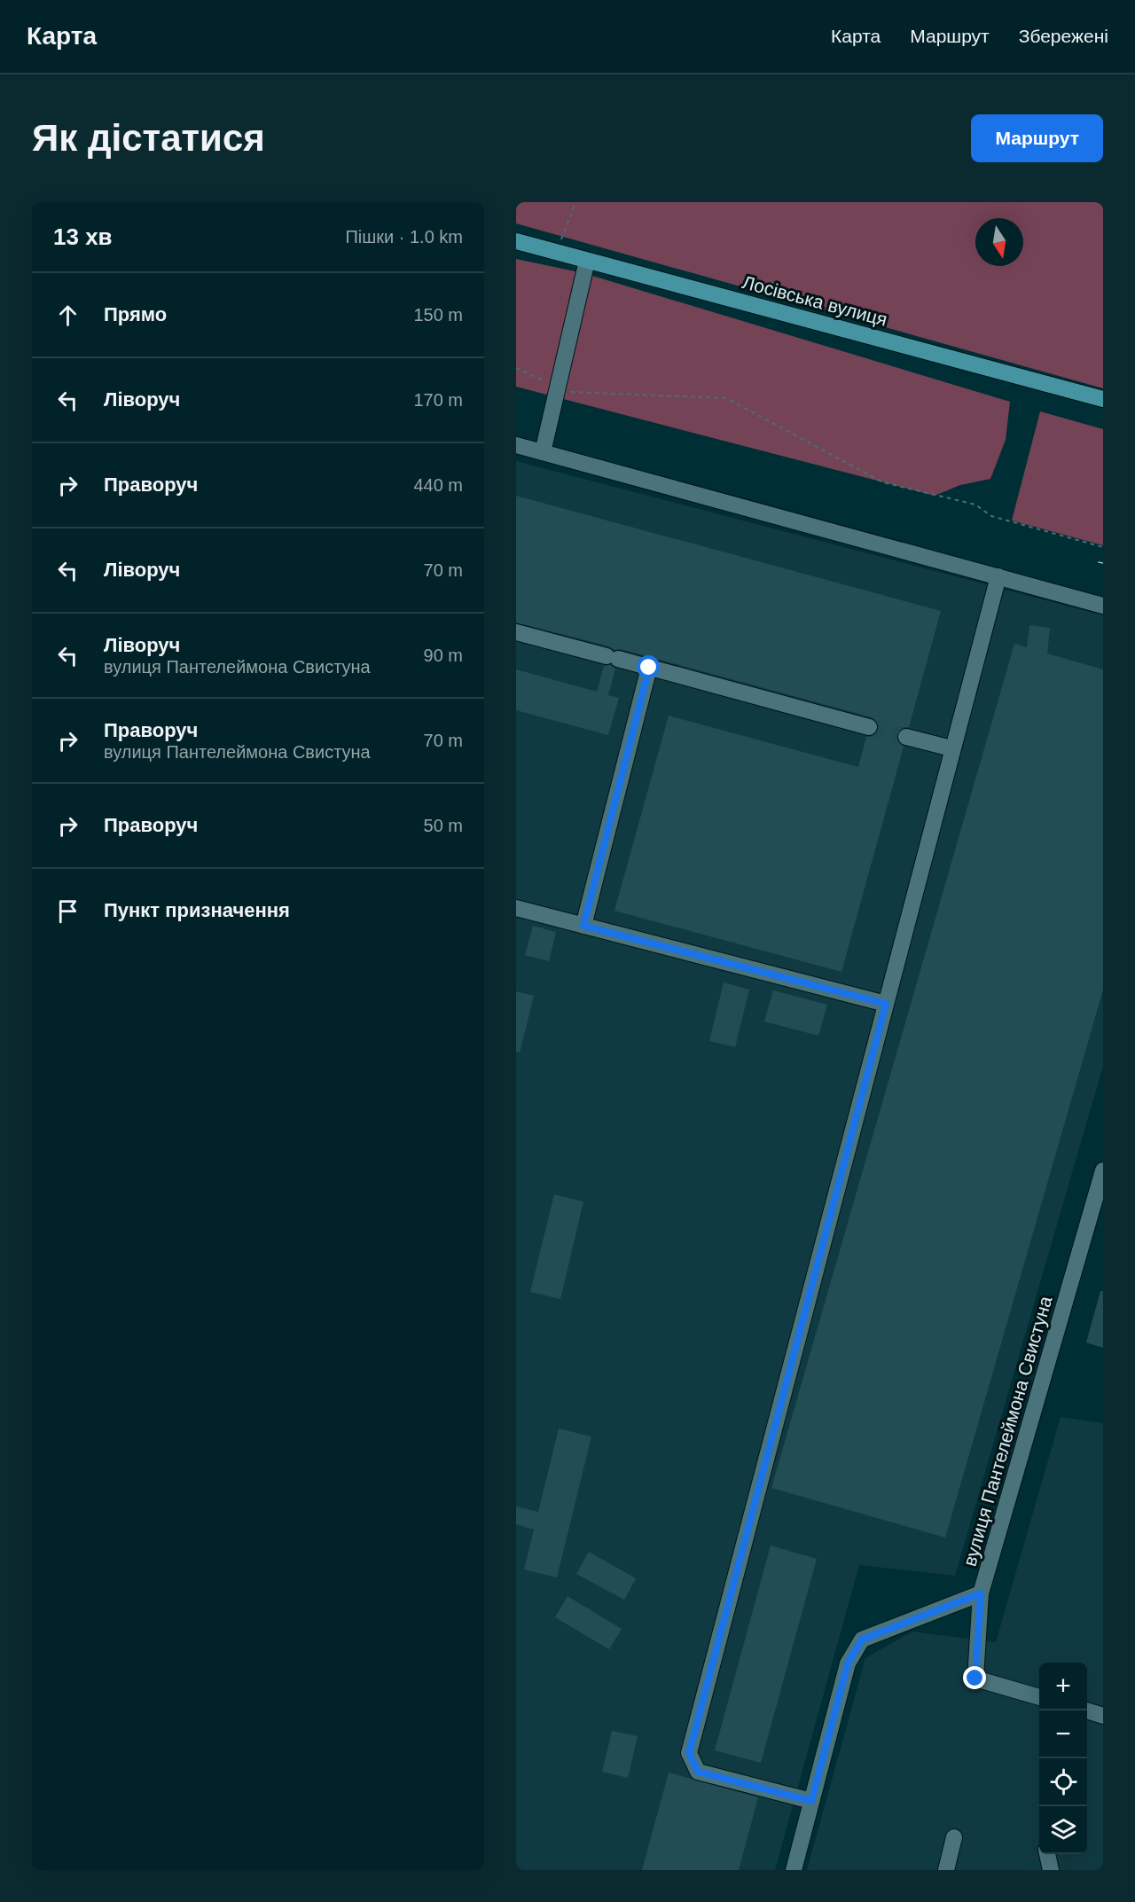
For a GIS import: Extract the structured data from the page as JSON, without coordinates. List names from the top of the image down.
{
  "streets": {
    "main road": ["Лосівська вулиця"],
    "street": ["вулиця Пантелеймона Свистуна"]
  },
  "north": "bottom",
  "page": {
    "header": "Карта",
    "nav": ["Карта", "Маршрут", "Збережені"],
    "buttons": "Маршрут",
    "title": "Як дістатися",
    "heading": ["13 хв", "Пішки · 1.0 km"],
    "list": [
      ["Прямо", "150 m"],
      ["Ліворуч", "170 m"],
      ["Праворуч", "440 m"],
      ["Ліворуч", "70 m"],
      ["Ліворуч", "вулиця Пантелеймона Свистуна", "90 m"],
      ["Праворуч", "вулиця Пантелеймона Свистуна", "70 m"],
      ["Праворуч", "50 m"],
      "Пункт призначення"
    ],
    "map_buttons": ["+", "−"]
  }
}
